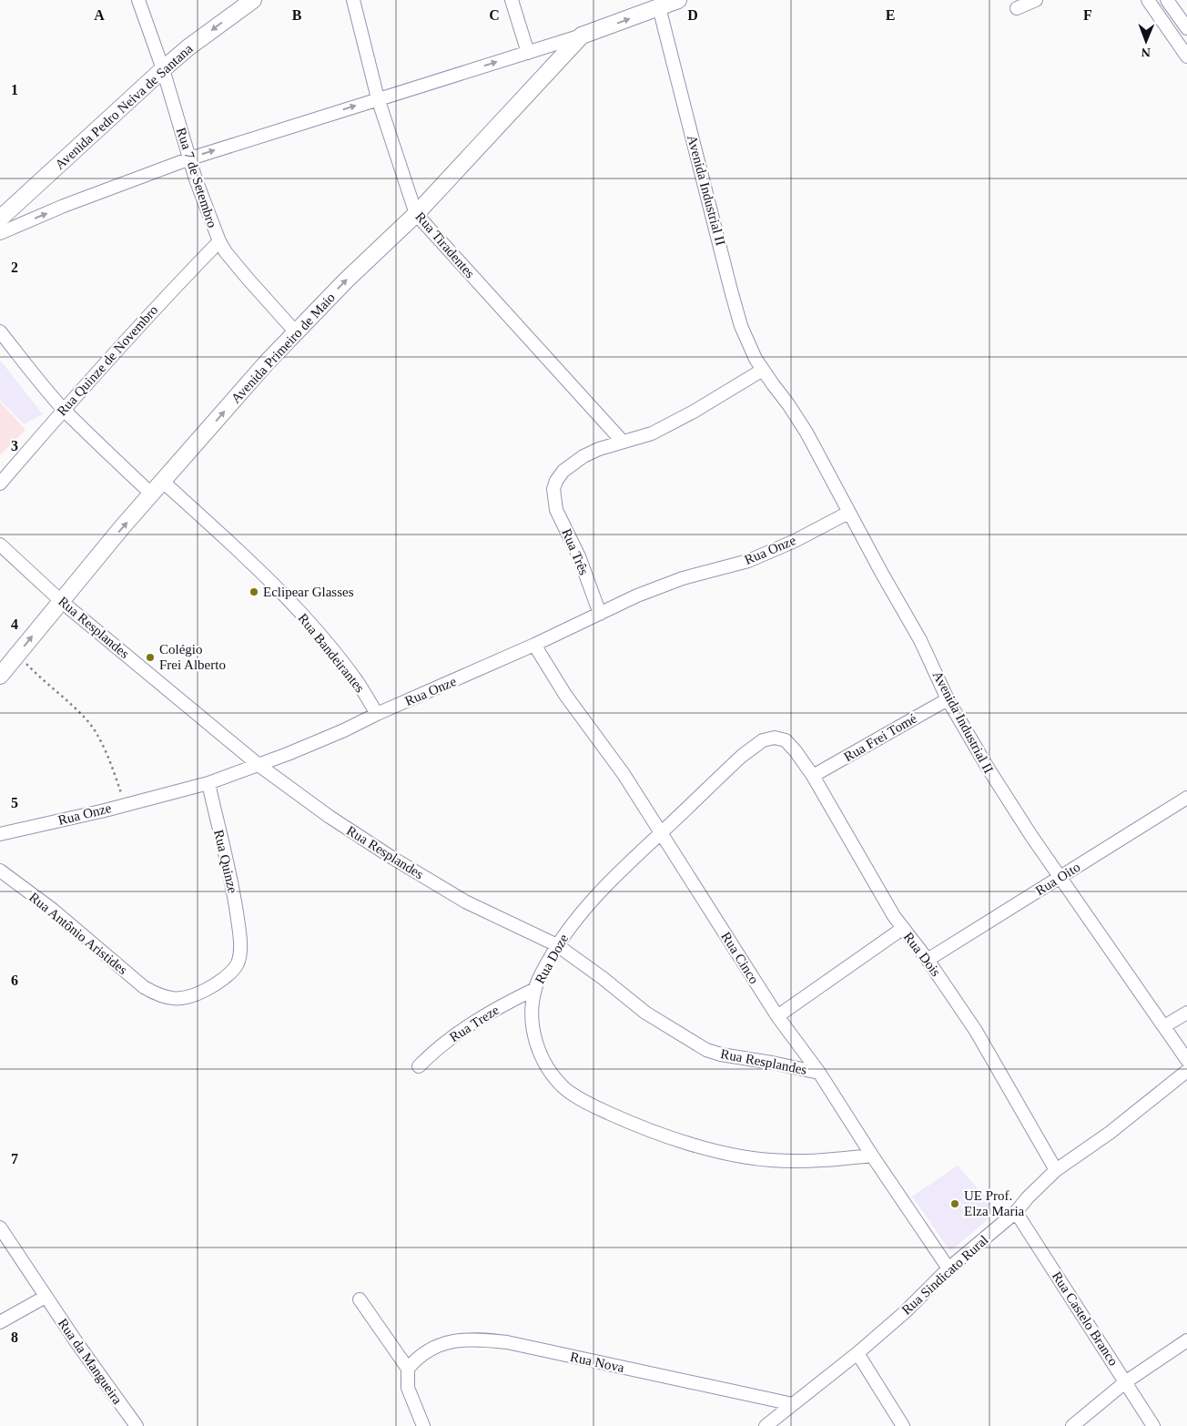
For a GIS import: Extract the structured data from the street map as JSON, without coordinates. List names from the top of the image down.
{
  "streets": {
    "main road": ["Avenida Pedro Neiva de Santana", "Avenida Primeiro de Maio"],
    "street": [
      "Rua 7 de Setembro",
      "Avenida Industrial II",
      "Rua Tiradentes",
      "Rua Quinze de Novembro",
      "Rua Onze",
      "Rua Três",
      "Rua Resplandes",
      "Rua Bandeirantes",
      "Rua Frei Tomé",
      "Rua Quinze",
      "Rua Oito",
      "Rua Antônio Aristides",
      "Rua Dois",
      "Rua Cinco",
      "Rua Doze",
      "Rua Treze",
      "Rua Sindicato Rural",
      "Rua Castelo Branco",
      "Rua da Mangueira",
      "Rua Nova"
    ]
  },
  "crossings": [
    ["Avenida Pedro Neiva de Santana", "Rua 7 de Setembro"],
    ["Rua 7 de Setembro", "Avenida Primeiro de Maio"],
    ["Rua 7 de Setembro", "Rua Quinze de Novembro"],
    ["Avenida Industrial II", "Rua Onze"],
    ["Avenida Industrial II", "Rua Frei Tomé"],
    ["Avenida Industrial II", "Rua Oito"],
    ["Rua Tiradentes", "Avenida Primeiro de Maio"],
    ["Rua Tiradentes", "Rua Três"],
    ["Avenida Primeiro de Maio", "Rua Resplandes"],
    ["Avenida Primeiro de Maio", "Rua Bandeirantes"],
    ["Rua Onze", "Rua Três"],
    ["Rua Onze", "Rua Resplandes"],
    ["Rua Onze", "Rua Bandeirantes"],
    ["Rua Onze", "Rua Quinze"],
    ["Rua Onze", "Rua Cinco"],
    ["Rua Resplandes", "Rua Cinco"],
    ["Rua Resplandes", "Rua Doze"],
    ["Rua Frei Tomé", "Rua Dois"],
    ["Rua Quinze", "Rua Antônio Aristides"],
    ["Rua Oito", "Rua Dois"],
    ["Rua Dois", "Rua Doze"],
    ["Rua Dois", "Rua Sindicato Rural"],
    ["Rua Cinco", "Rua Doze"],
    ["Rua Cinco", "Rua Sindicato Rural"],
    ["Rua Doze", "Rua Treze"],
    ["Rua Sindicato Rural", "Rua Castelo Branco"],
    ["Rua Sindicato Rural", "Rua Nova"]
  ],
  "one_way": ["Avenida Primeiro de Maio"],
  "places": ["Eclipear Glasses", "Colégio Frei Alberto", "UE Prof. Elza Maria"],
  "north": "bottom",
  "grid": {
    "columns": [
      "A",
      "B",
      "C",
      "D",
      "E",
      "F"
    ],
    "rows": [
      "1",
      "2",
      "3",
      "4",
      "5",
      "6",
      "7",
      "8"
    ]
  }
}
